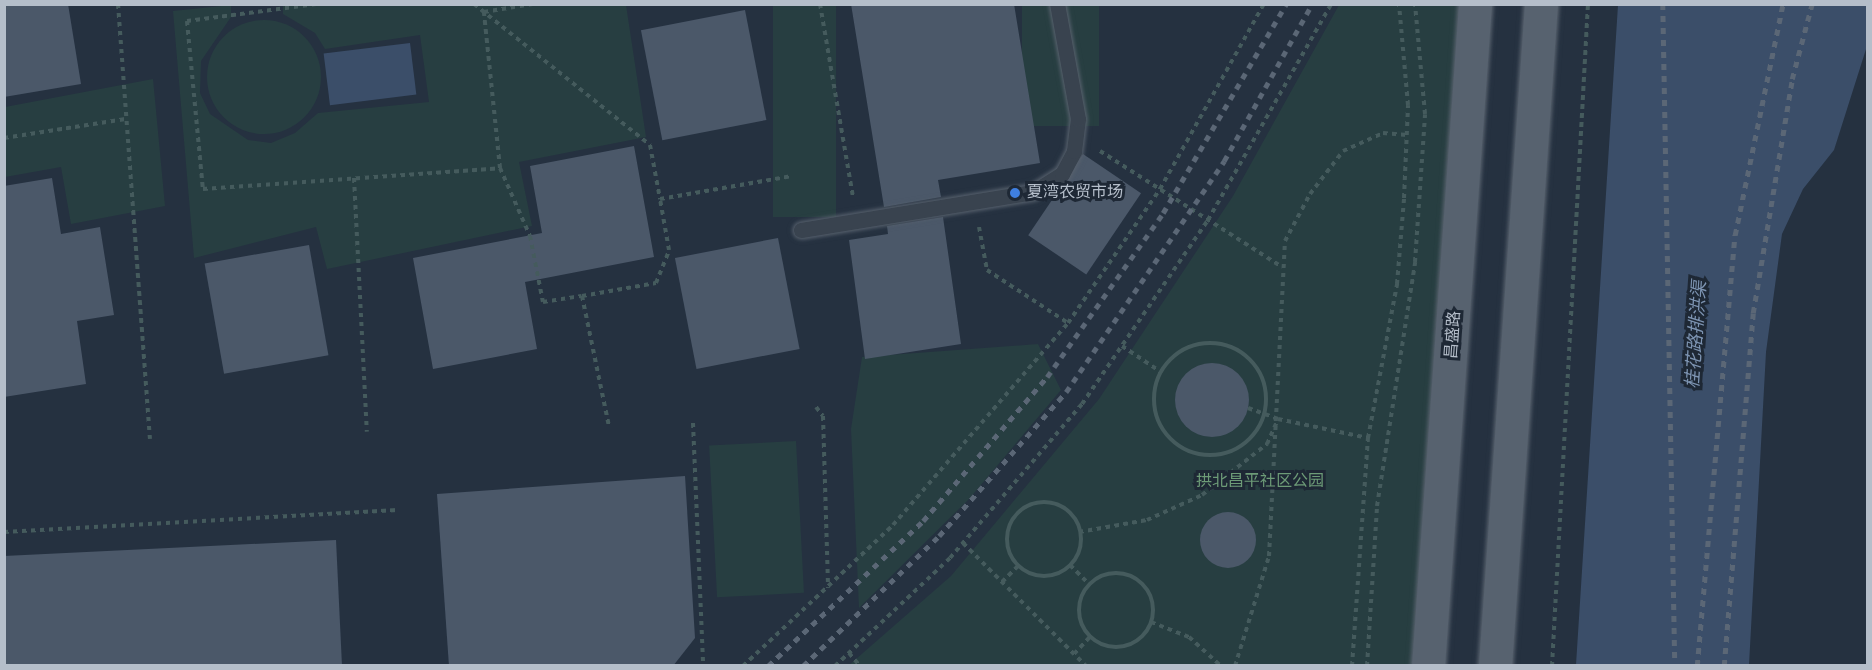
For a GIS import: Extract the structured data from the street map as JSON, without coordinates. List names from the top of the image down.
{
  "streets": {
    "main road": ["昌盛路"]
  },
  "water": ["桂花路排洪渠"],
  "parks": ["拱北昌平社区公园"],
  "places": ["夏湾农贸市场"]
}
